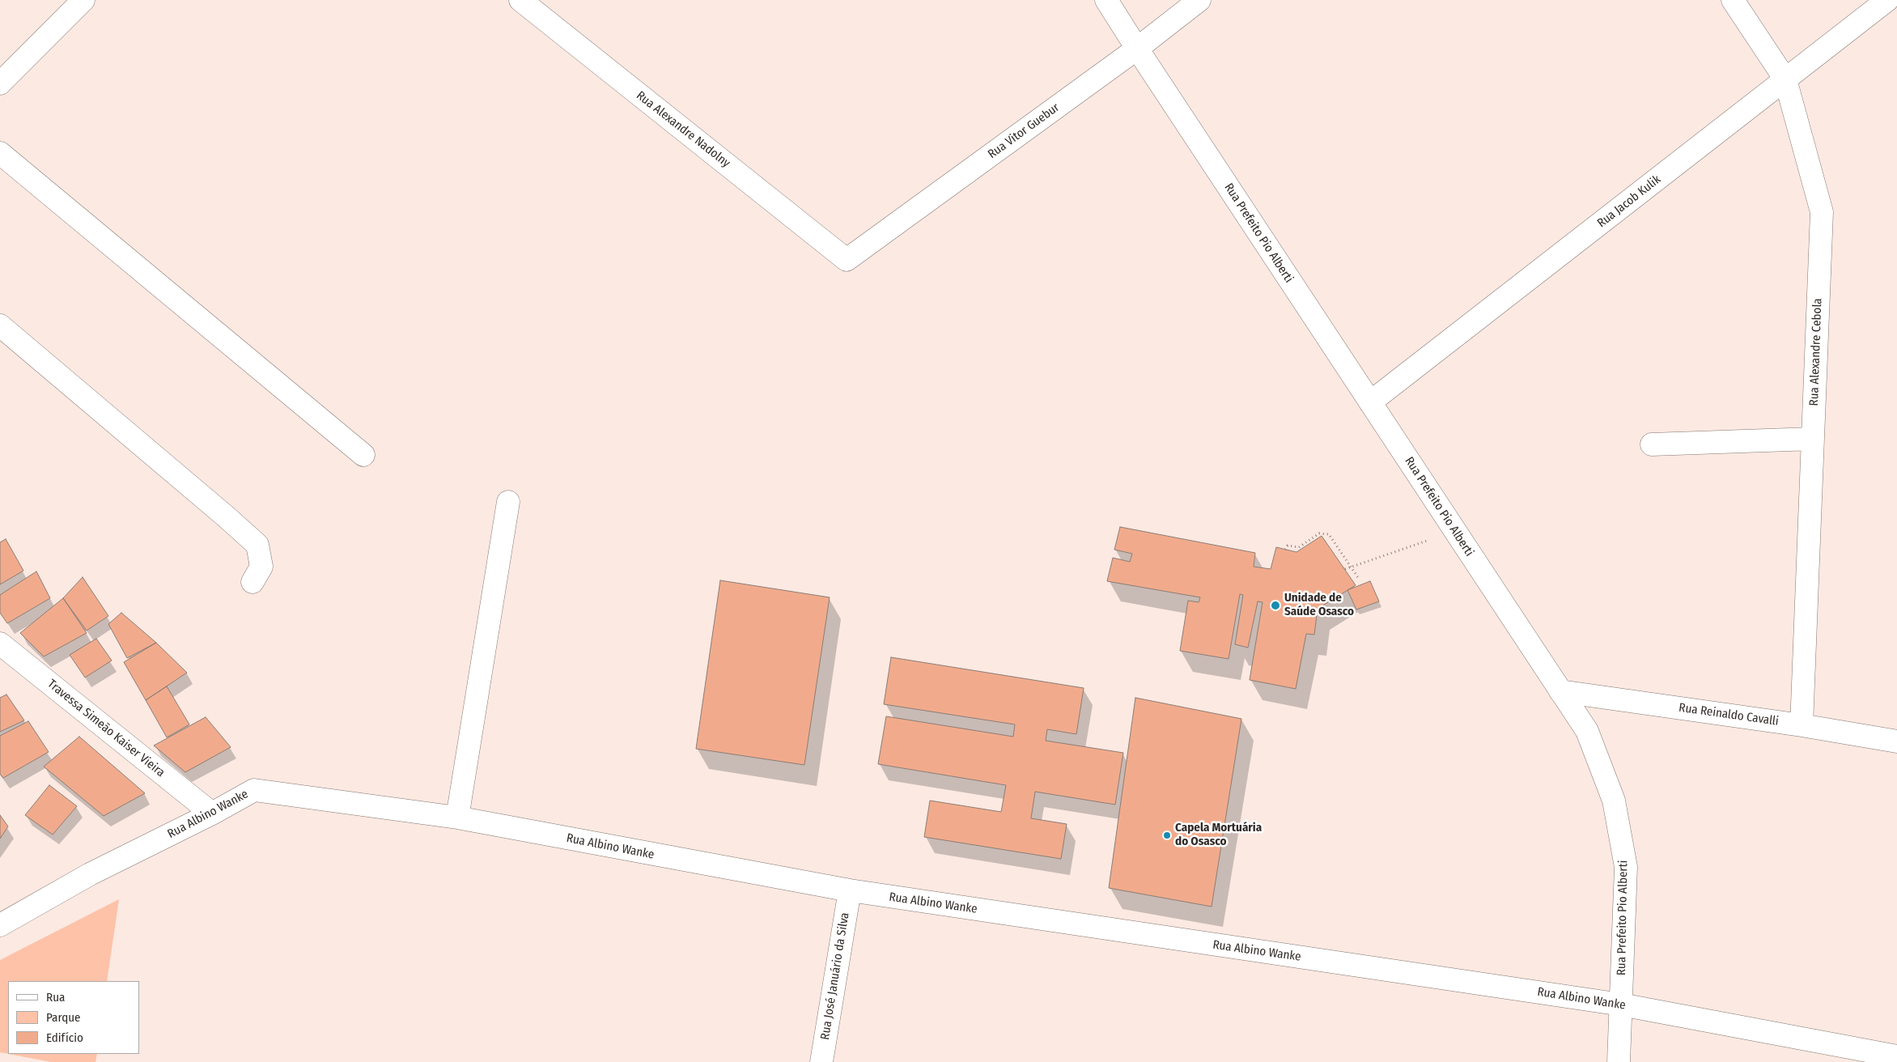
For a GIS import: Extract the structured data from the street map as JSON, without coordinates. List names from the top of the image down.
{
  "streets": {
    "street": [
      "Rua Alexandre Nadolny",
      "Rua Vitor Guebur",
      "Rua Jacob Kulik",
      "Rua Prefeito Pio Alberti",
      "Rua Alexandre Cebola",
      "Rua Reinaldo Cavalli",
      "Travessa Simeão Kaiser Vieira",
      "Rua Albino Wanke",
      "Rua José Januário da Silva"
    ]
  },
  "crossings": [
    ["Rua Alexandre Nadolny", "Rua Vitor Guebur"],
    ["Rua Vitor Guebur", "Rua Prefeito Pio Alberti"],
    ["Rua Jacob Kulik", "Rua Prefeito Pio Alberti"],
    ["Rua Jacob Kulik", "Rua Alexandre Cebola"],
    ["Rua Prefeito Pio Alberti", "Rua Reinaldo Cavalli"],
    ["Rua Prefeito Pio Alberti", "Rua Albino Wanke"],
    ["Rua Alexandre Cebola", "Rua Reinaldo Cavalli"],
    ["Travessa Simeão Kaiser Vieira", "Rua Albino Wanke"],
    ["Rua Albino Wanke", "Rua José Januário da Silva"]
  ],
  "places": ["Unidade de Saúde Osasco", "Capela Mortuária do Osasco"],
  "legend": ["Rua", "Parque", "Edifício"]
}
